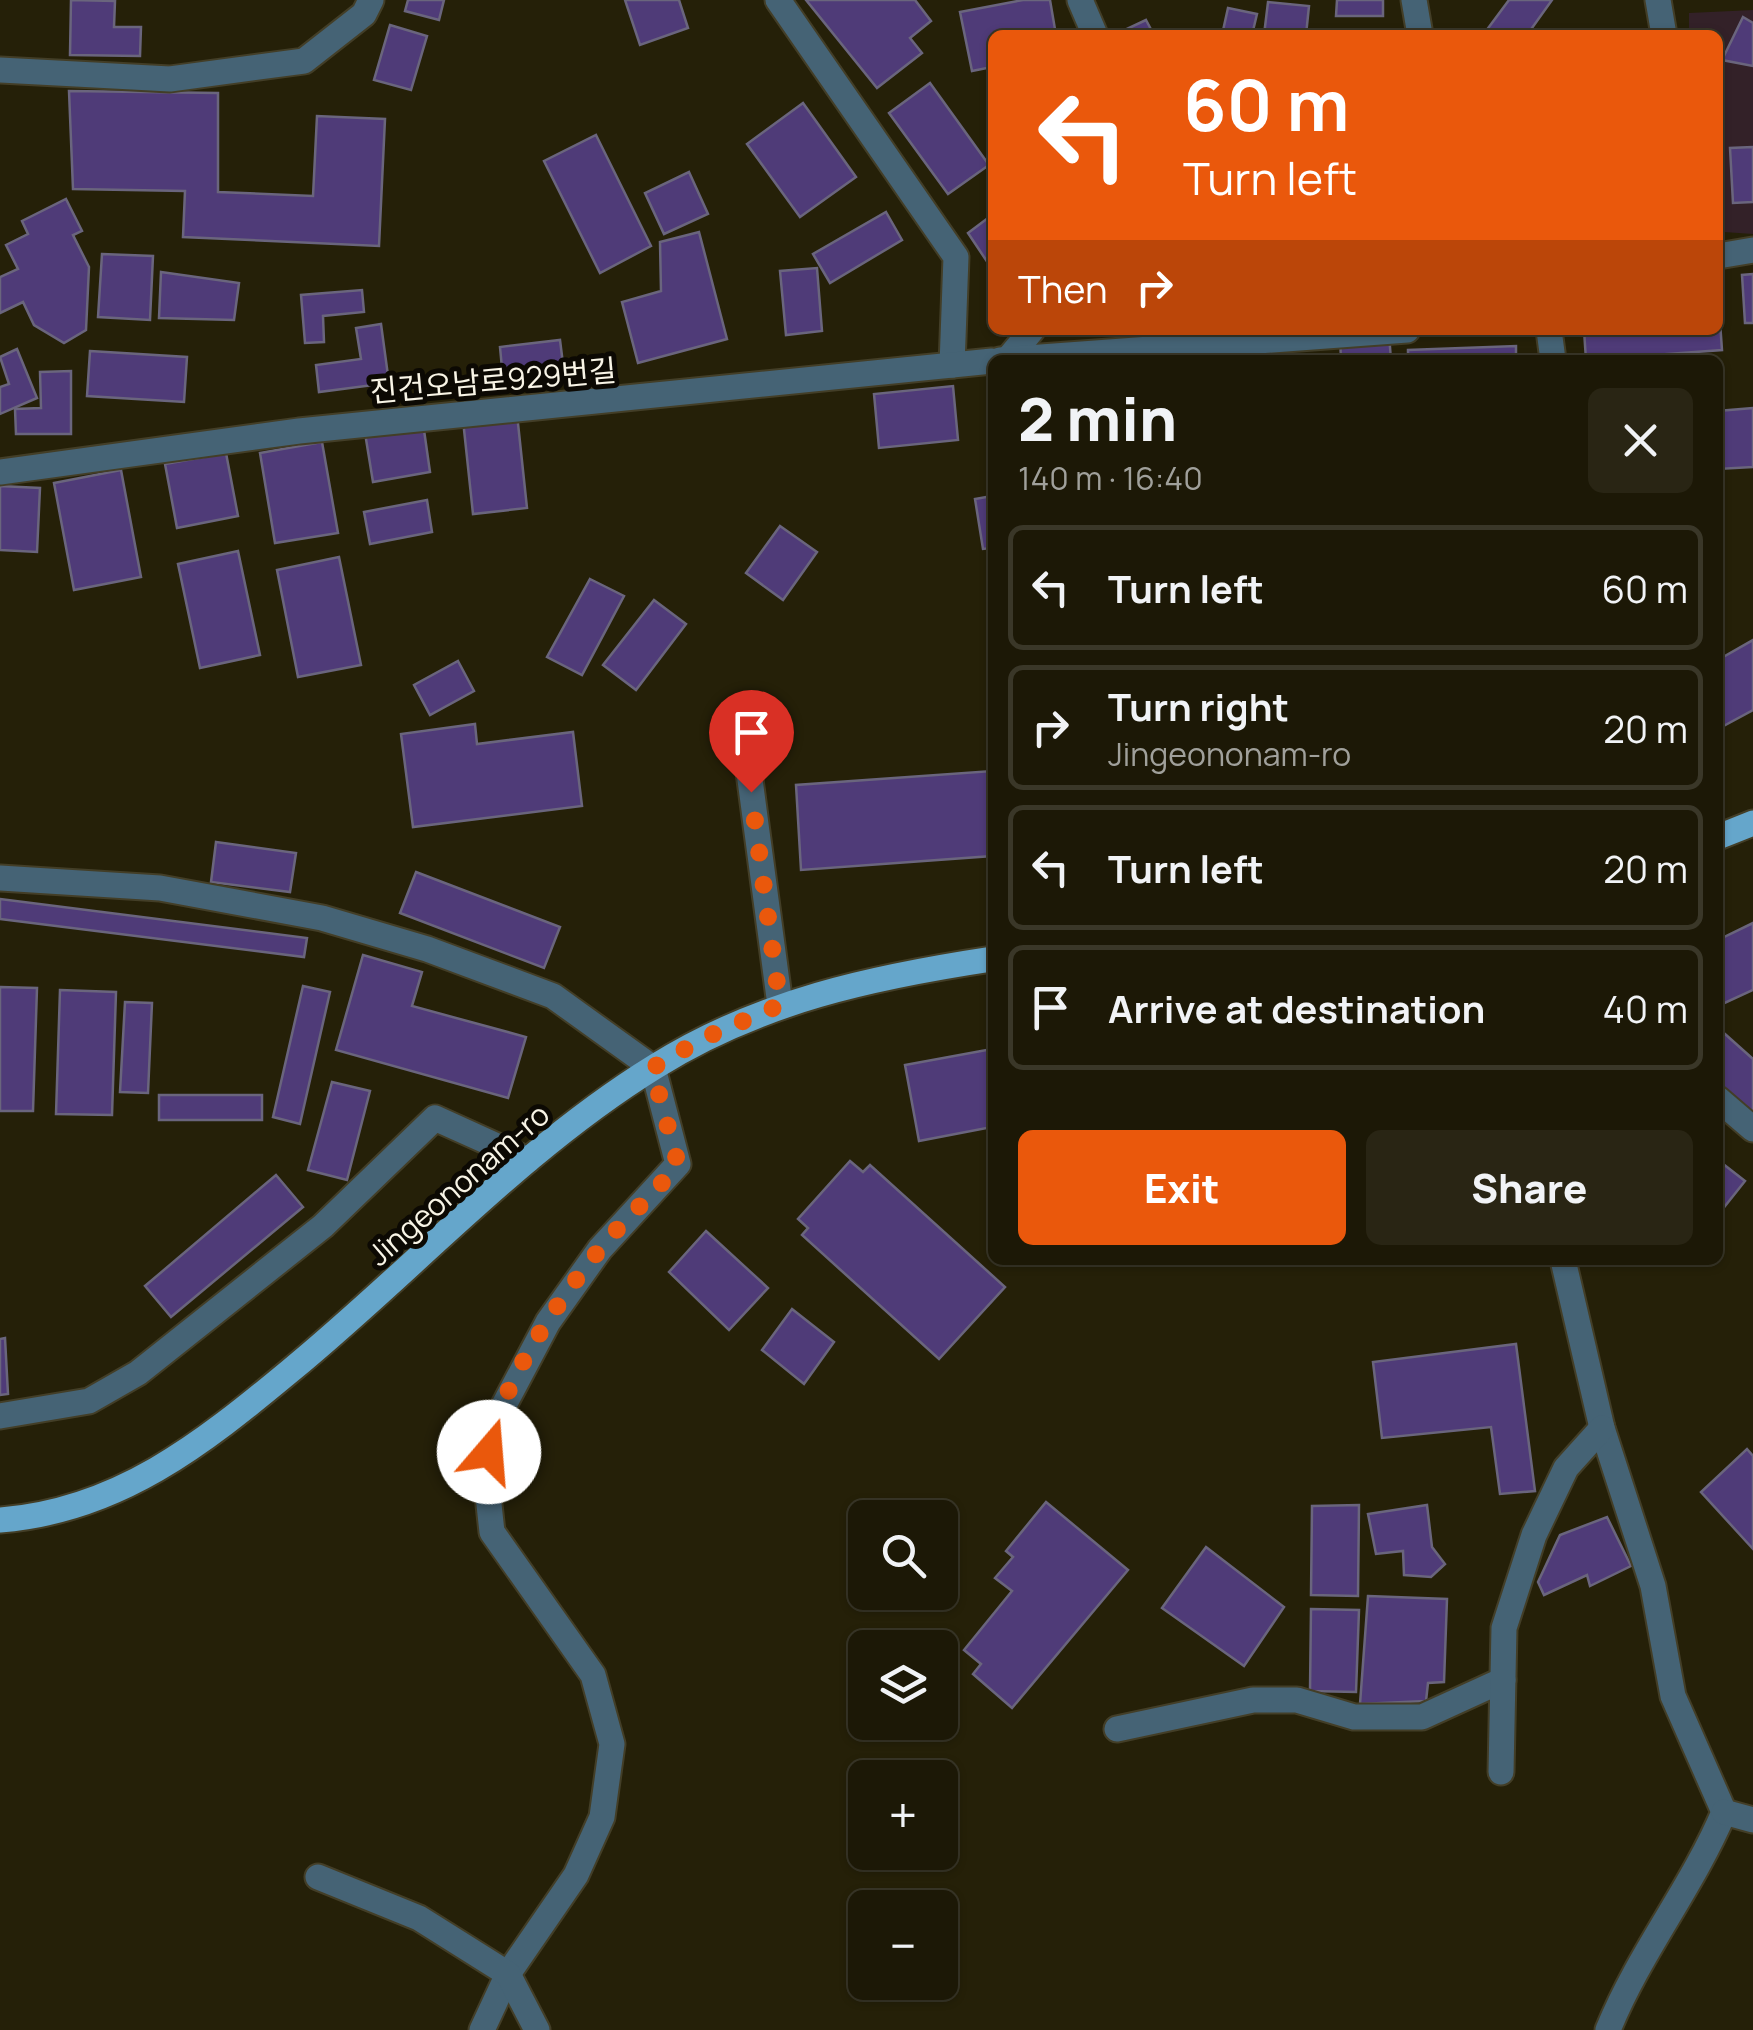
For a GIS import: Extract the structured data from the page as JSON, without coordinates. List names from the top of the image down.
{
  "streets": {
    "main road": ["Jingeononam-ro"],
    "lane": ["진건오남로929번길"]
  },
  "page": {
    "turn": ["60 m", "Turn left"],
    "then": "Then",
    "heading": ["2 min", "140 m · 16:40"],
    "list": [
      {
        "name": "Turn left",
        "value": "60 m"
      },
      {
        "name": "Turn right",
        "note": "Jingeononam-ro",
        "value": "20 m"
      },
      {
        "name": "Turn left",
        "value": "20 m"
      },
      {
        "name": "Arrive at destination",
        "value": "40 m"
      }
    ],
    "buttons": ["Exit", "Share"],
    "map_buttons": ["+", "−"]
  }
}
